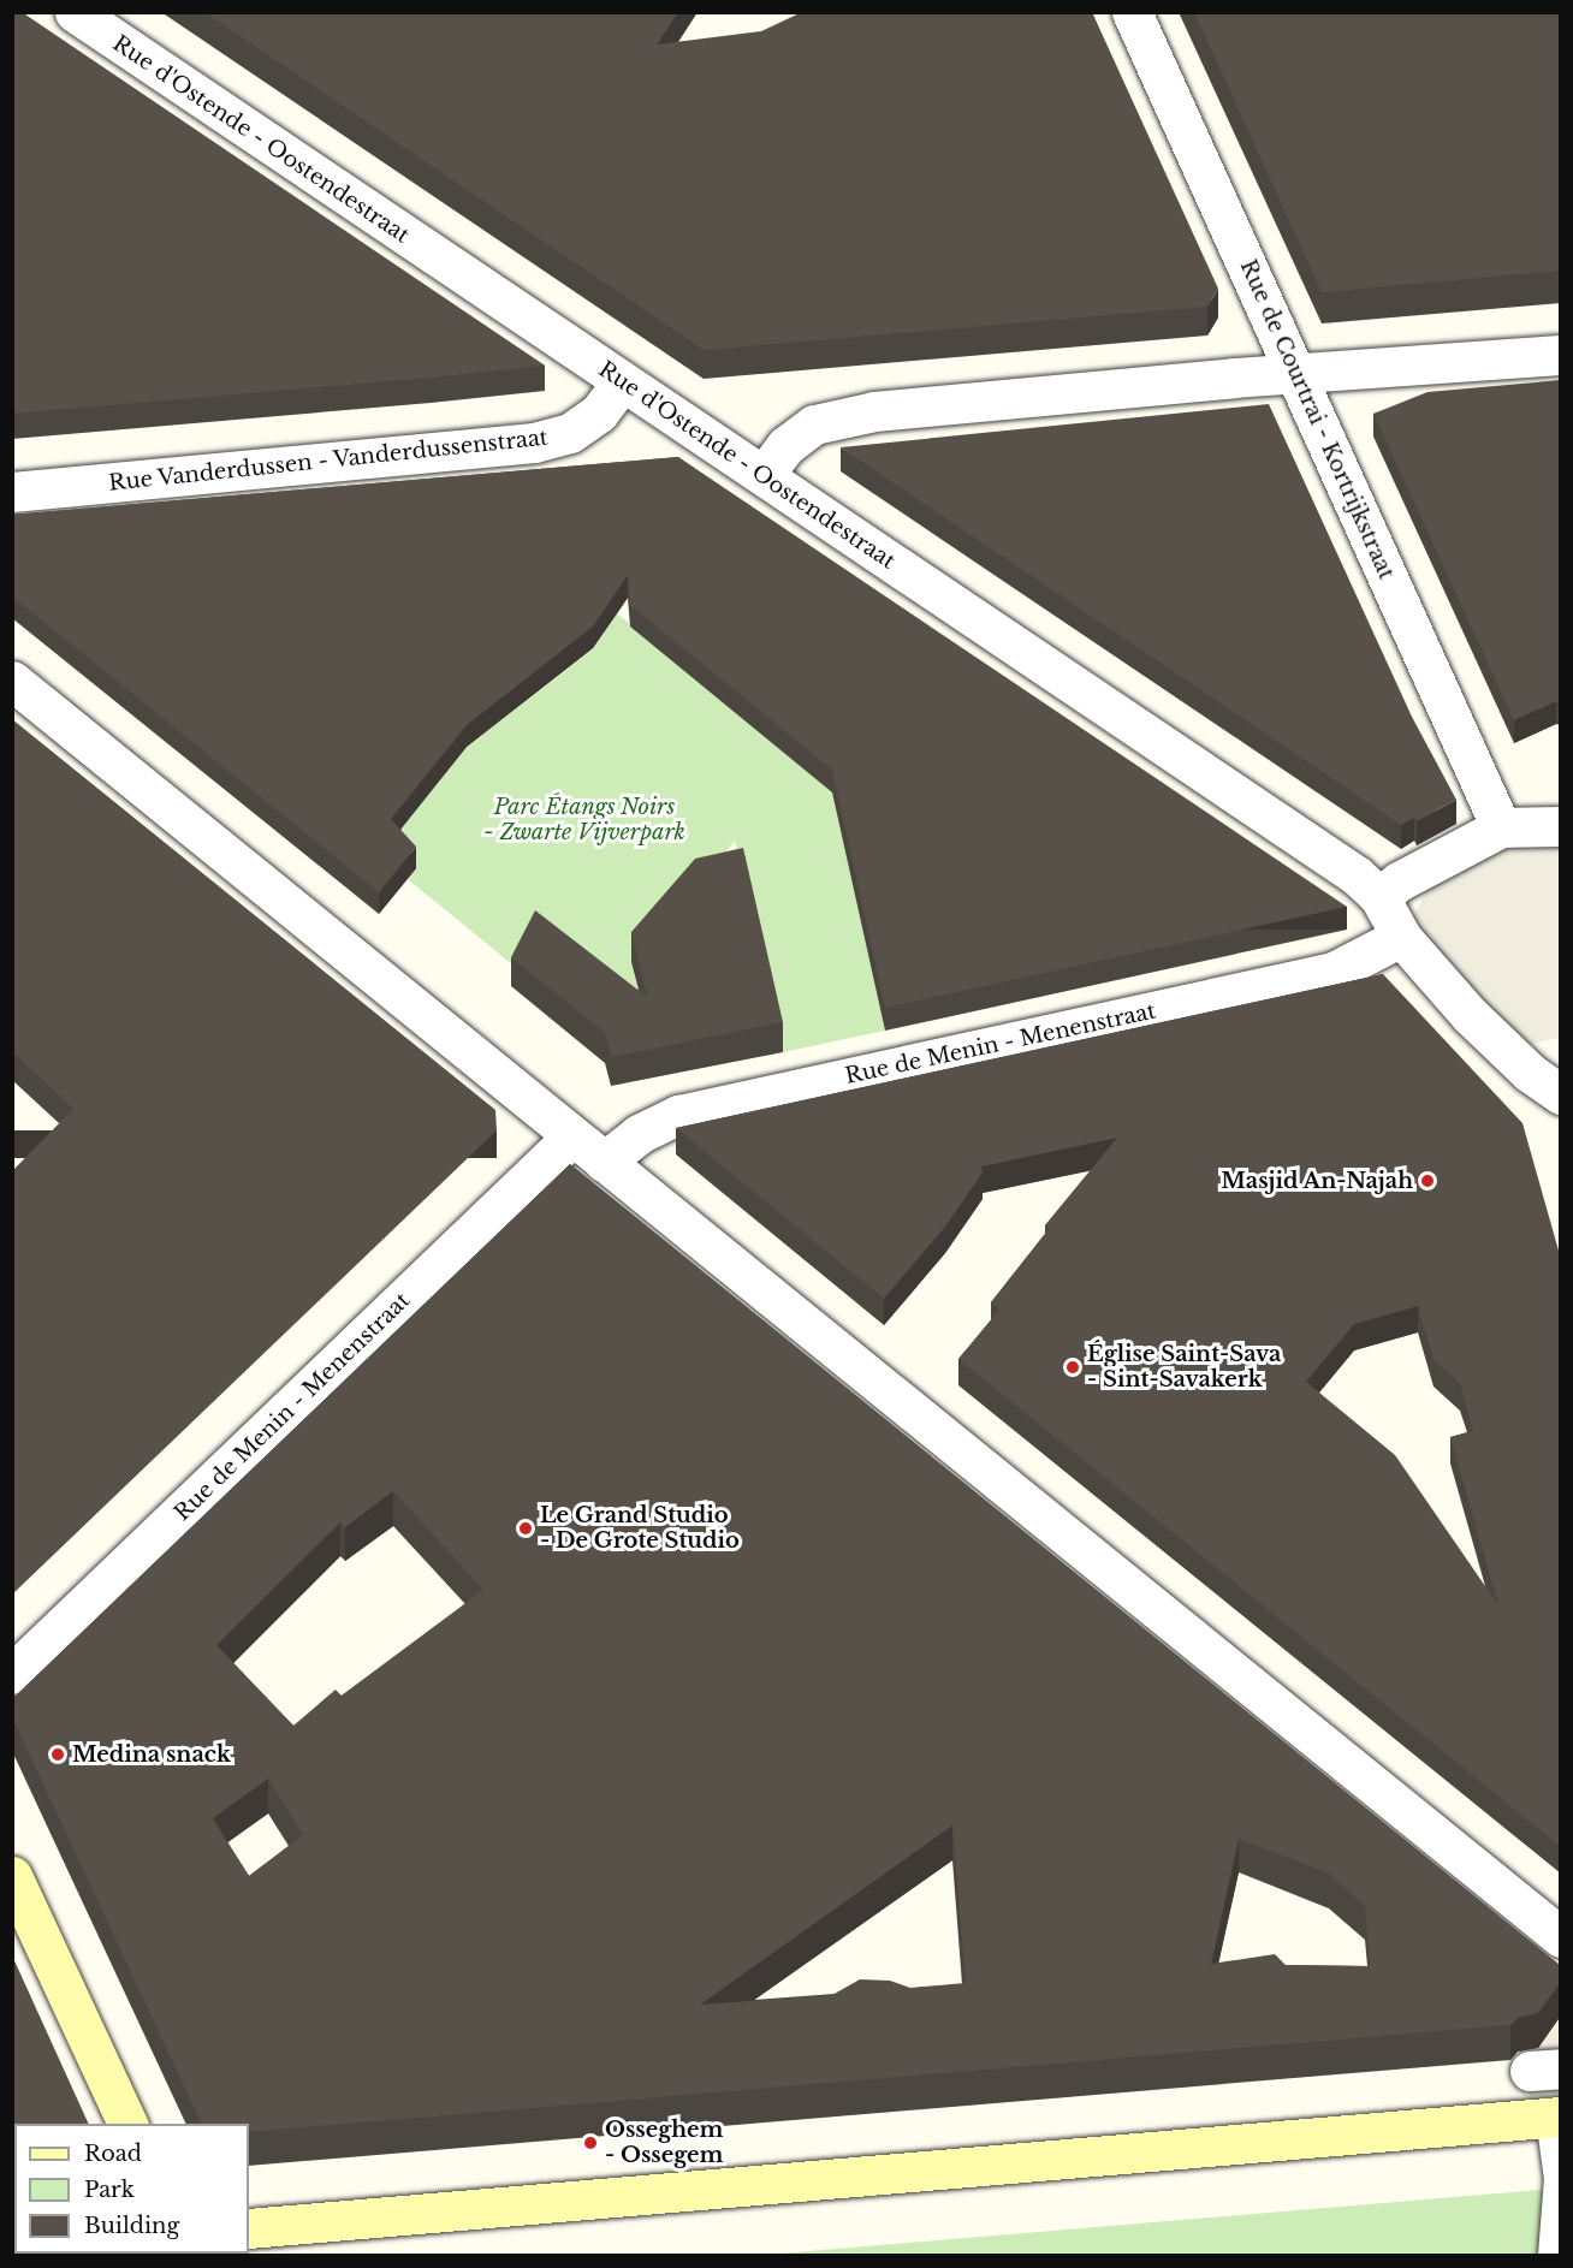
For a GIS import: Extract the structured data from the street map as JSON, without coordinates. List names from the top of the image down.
{
  "streets": {
    "street": [
      "Rue d'Ostende - Oostendestraat",
      "Rue de Courtrai - Kortrijkstraat",
      "Rue Vanderdussen - Vanderdussenstraat",
      "Rue de Menin - Menenstraat"
    ]
  },
  "crossings": [
    ["Rue d'Ostende - Oostendestraat", "Rue Vanderdussen - Vanderdussenstraat"],
    ["Rue d'Ostende - Oostendestraat", "Rue de Menin - Menenstraat"]
  ],
  "parks": ["Parc Étangs Noirs - Zwarte Vijverpark"],
  "places": [
    "Masjid An-Najah",
    "Église Saint-Sava - Sint-Savakerk",
    "Le Grand Studio - De Grote Studio",
    "Medina snack",
    "Osseghem - Ossegem"
  ],
  "legend": ["Road", "Park", "Building"]
}
